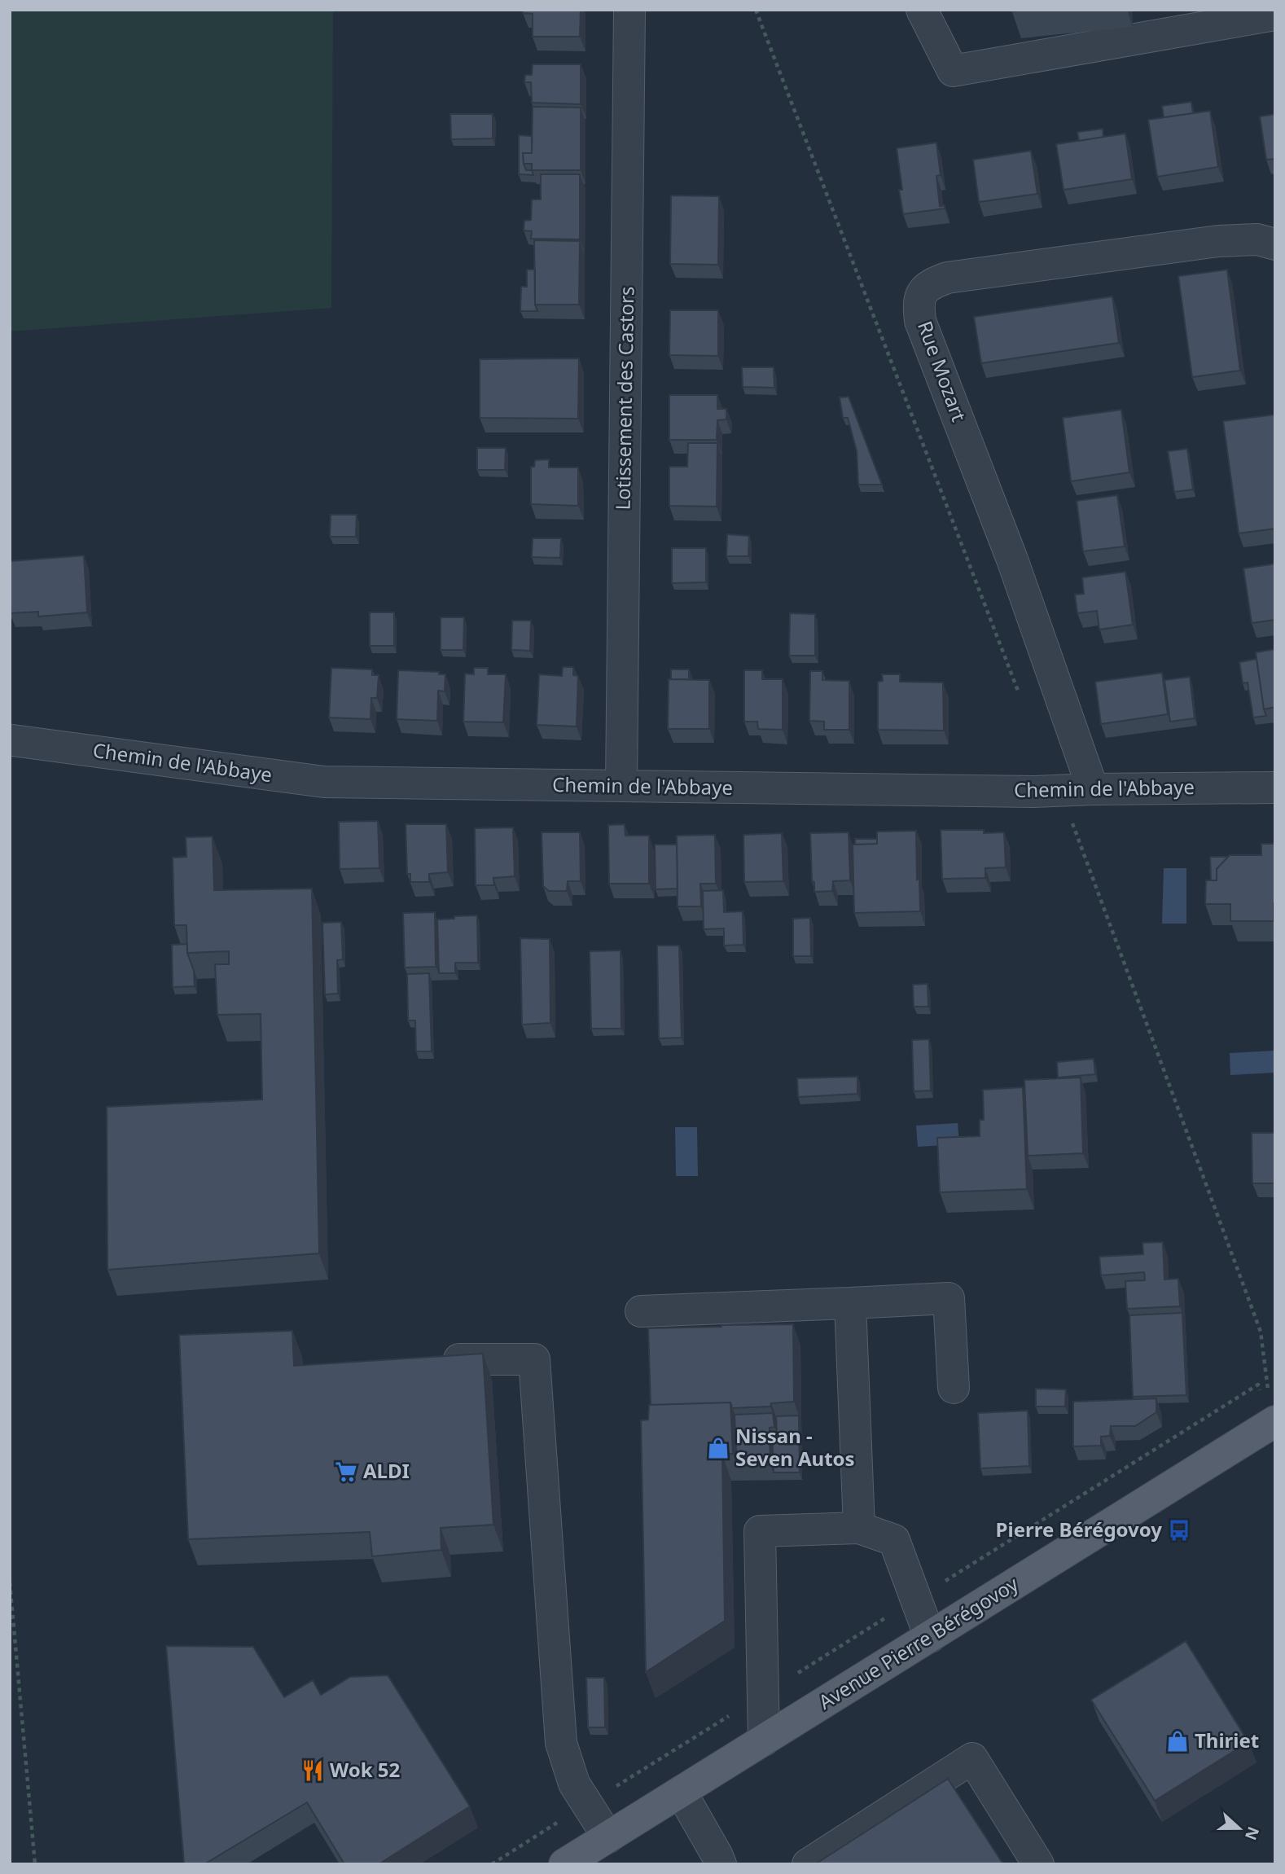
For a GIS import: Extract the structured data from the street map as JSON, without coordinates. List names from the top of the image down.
{
  "streets": {
    "main road": ["Avenue Pierre Bérégovoy"],
    "street": ["Rue Mozart", "Lotissement des Castors", "Chemin de l'Abbaye"]
  },
  "crossings": [
    ["Rue Mozart", "Chemin de l'Abbaye"],
    ["Lotissement des Castors", "Chemin de l'Abbaye"]
  ],
  "places": {
    "shop": ["Nissan - Seven Autos", "Thiriet"],
    "supermarket": ["ALDI"],
    "bus stop": ["Pierre Bérégovoy"],
    "restaurant": ["Wok 52"]
  },
  "north": "right"
}
